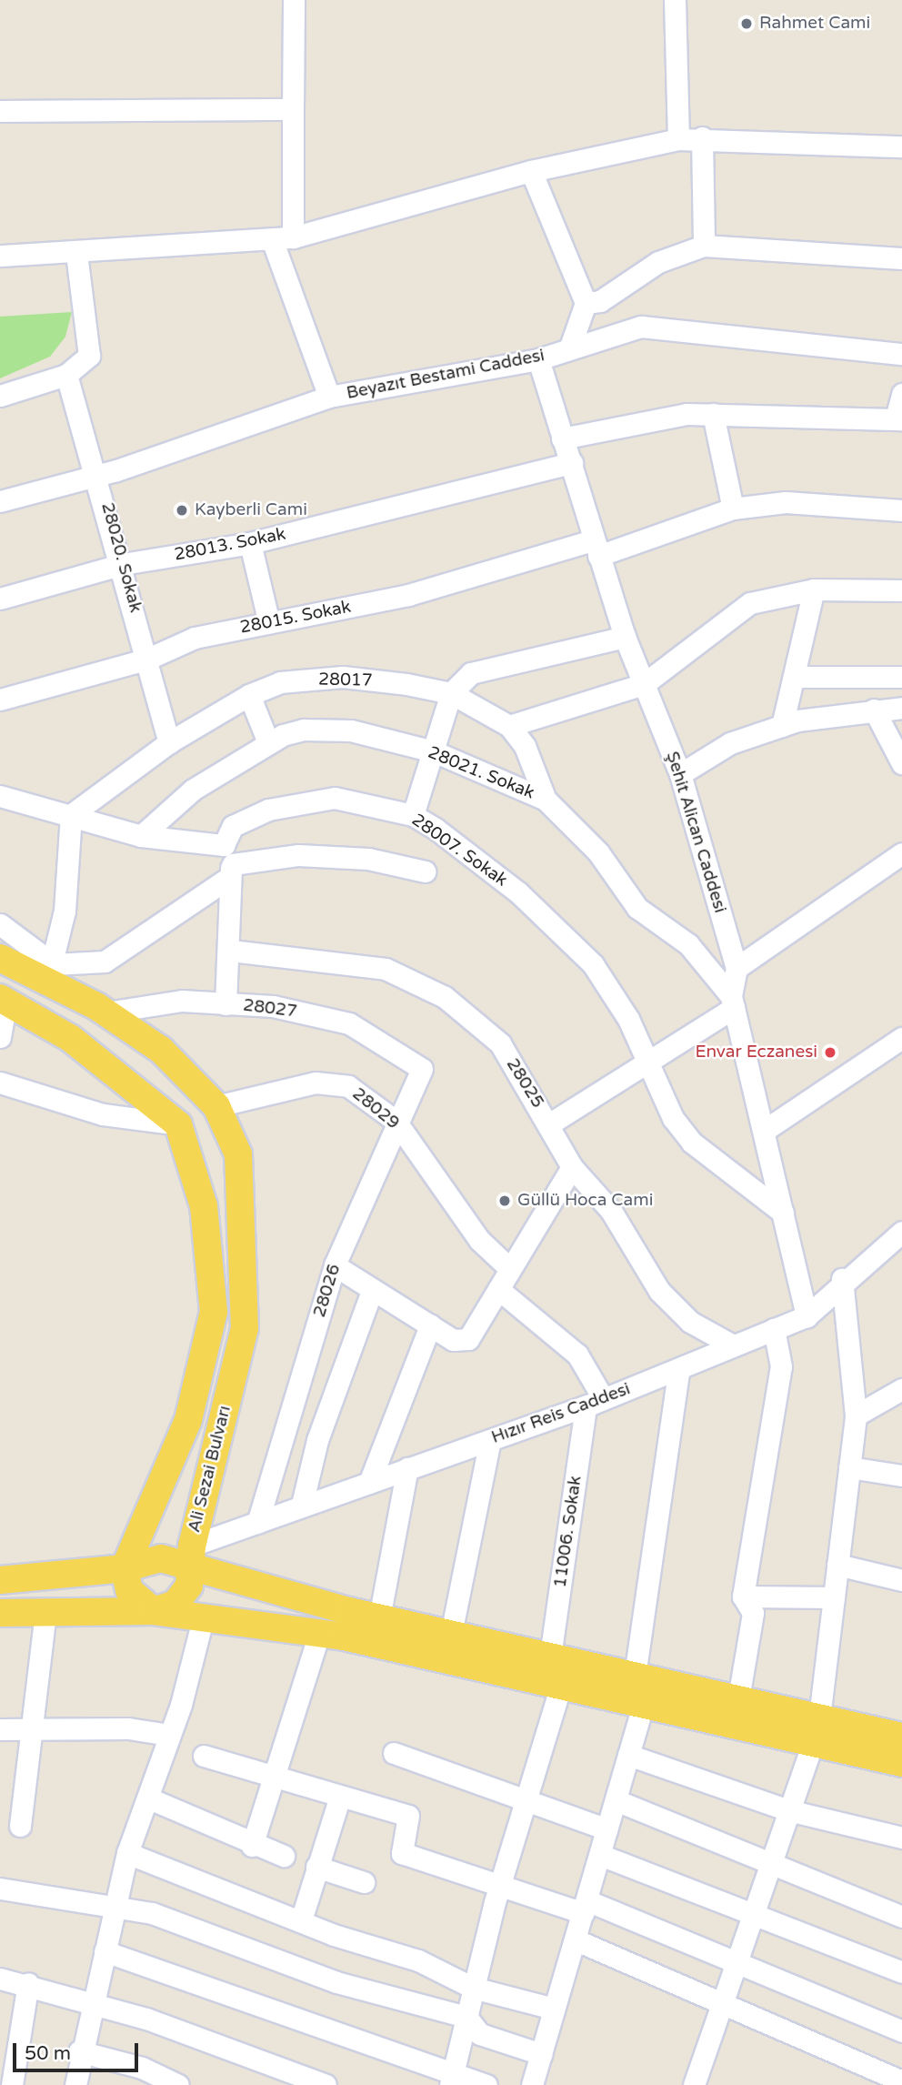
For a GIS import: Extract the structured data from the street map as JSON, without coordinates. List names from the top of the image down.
{
  "streets": {
    "main road": ["Ali Sezai Bulvarı"],
    "street": [
      "Beyazıt Bestami Caddesi",
      "28013. Sokak",
      "28020. Sokak",
      "28015. Sokak",
      "28017",
      "28021. Sokak",
      "Şehit Alican Caddesi",
      "28007. Sokak",
      "28027",
      "28025",
      "28029",
      "28026",
      "Hızır Reis Caddesi",
      "11006. Sokak"
    ]
  },
  "crossings": [
    ["Beyazıt Bestami Caddesi", "28020. Sokak"],
    ["Beyazıt Bestami Caddesi", "Şehit Alican Caddesi"],
    ["28013. Sokak", "28020. Sokak"],
    ["28013. Sokak", "Şehit Alican Caddesi"],
    ["28020. Sokak", "28015. Sokak"],
    ["28020. Sokak", "28017"],
    ["28015. Sokak", "Şehit Alican Caddesi"],
    ["28021. Sokak", "Şehit Alican Caddesi"],
    ["Şehit Alican Caddesi", "28007. Sokak"],
    ["Şehit Alican Caddesi", "Hızır Reis Caddesi"],
    ["28027", "28026"],
    ["28027", "Ali Sezai Bulvarı"],
    ["28025", "Hızır Reis Caddesi"],
    ["28029", "28026"],
    ["28029", "Ali Sezai Bulvarı"],
    ["28026", "Hızır Reis Caddesi"],
    ["Hızır Reis Caddesi", "Ali Sezai Bulvarı"],
    ["Hızır Reis Caddesi", "11006. Sokak"]
  ],
  "places": [
    "Rahmet Cami",
    "Kayberli Cami",
    "Envar Eczanesi",
    "Güllü Hoca Cami"
  ],
  "scale_bar": "50 m"
}
